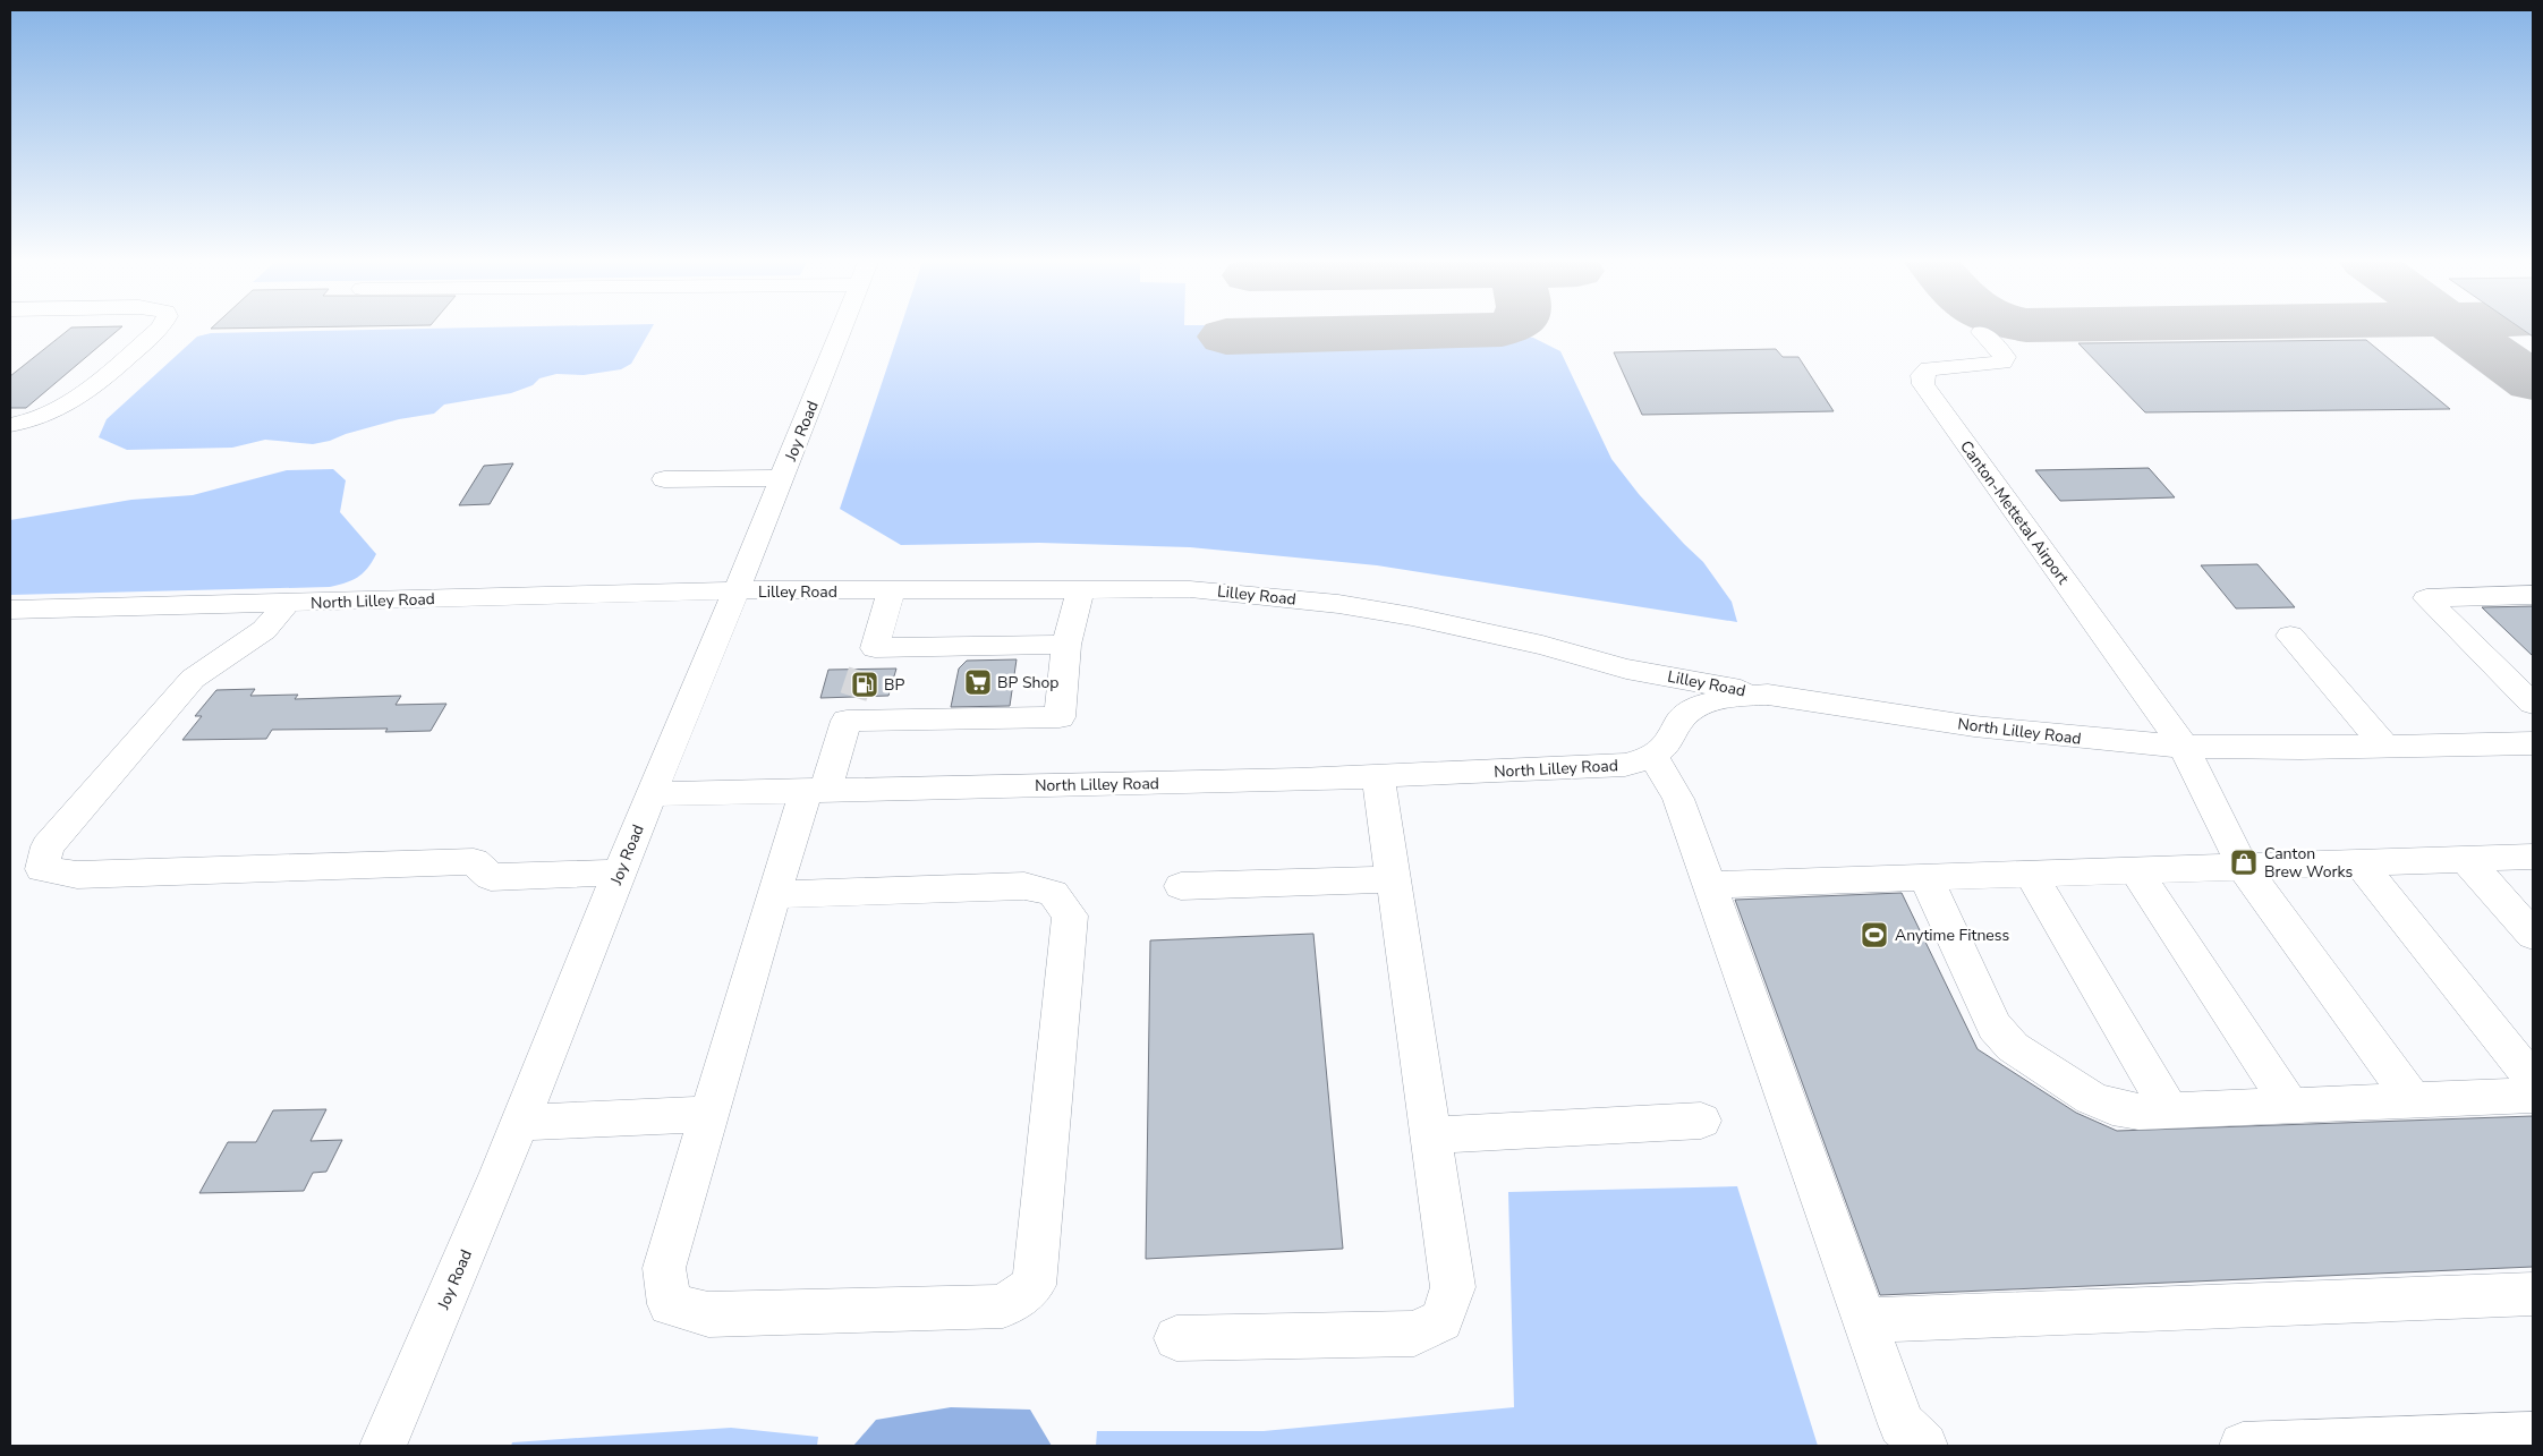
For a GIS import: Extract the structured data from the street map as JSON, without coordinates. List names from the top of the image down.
{
  "streets": {
    "street": [
      "Joy Road",
      "Canton-Mettetal Airport",
      "Lilley Road",
      "North Lilley Road"
    ]
  },
  "crossings": [
    ["Joy Road", "Lilley Road"],
    ["Joy Road", "North Lilley Road"],
    ["Canton-Mettetal Airport", "North Lilley Road"],
    ["Lilley Road", "North Lilley Road"]
  ],
  "places": {
    "supermarket": ["BP Shop"],
    "fuel station": ["BP"],
    "shop": ["Canton Brew Works"],
    "sports": ["Anytime Fitness"]
  }
}
